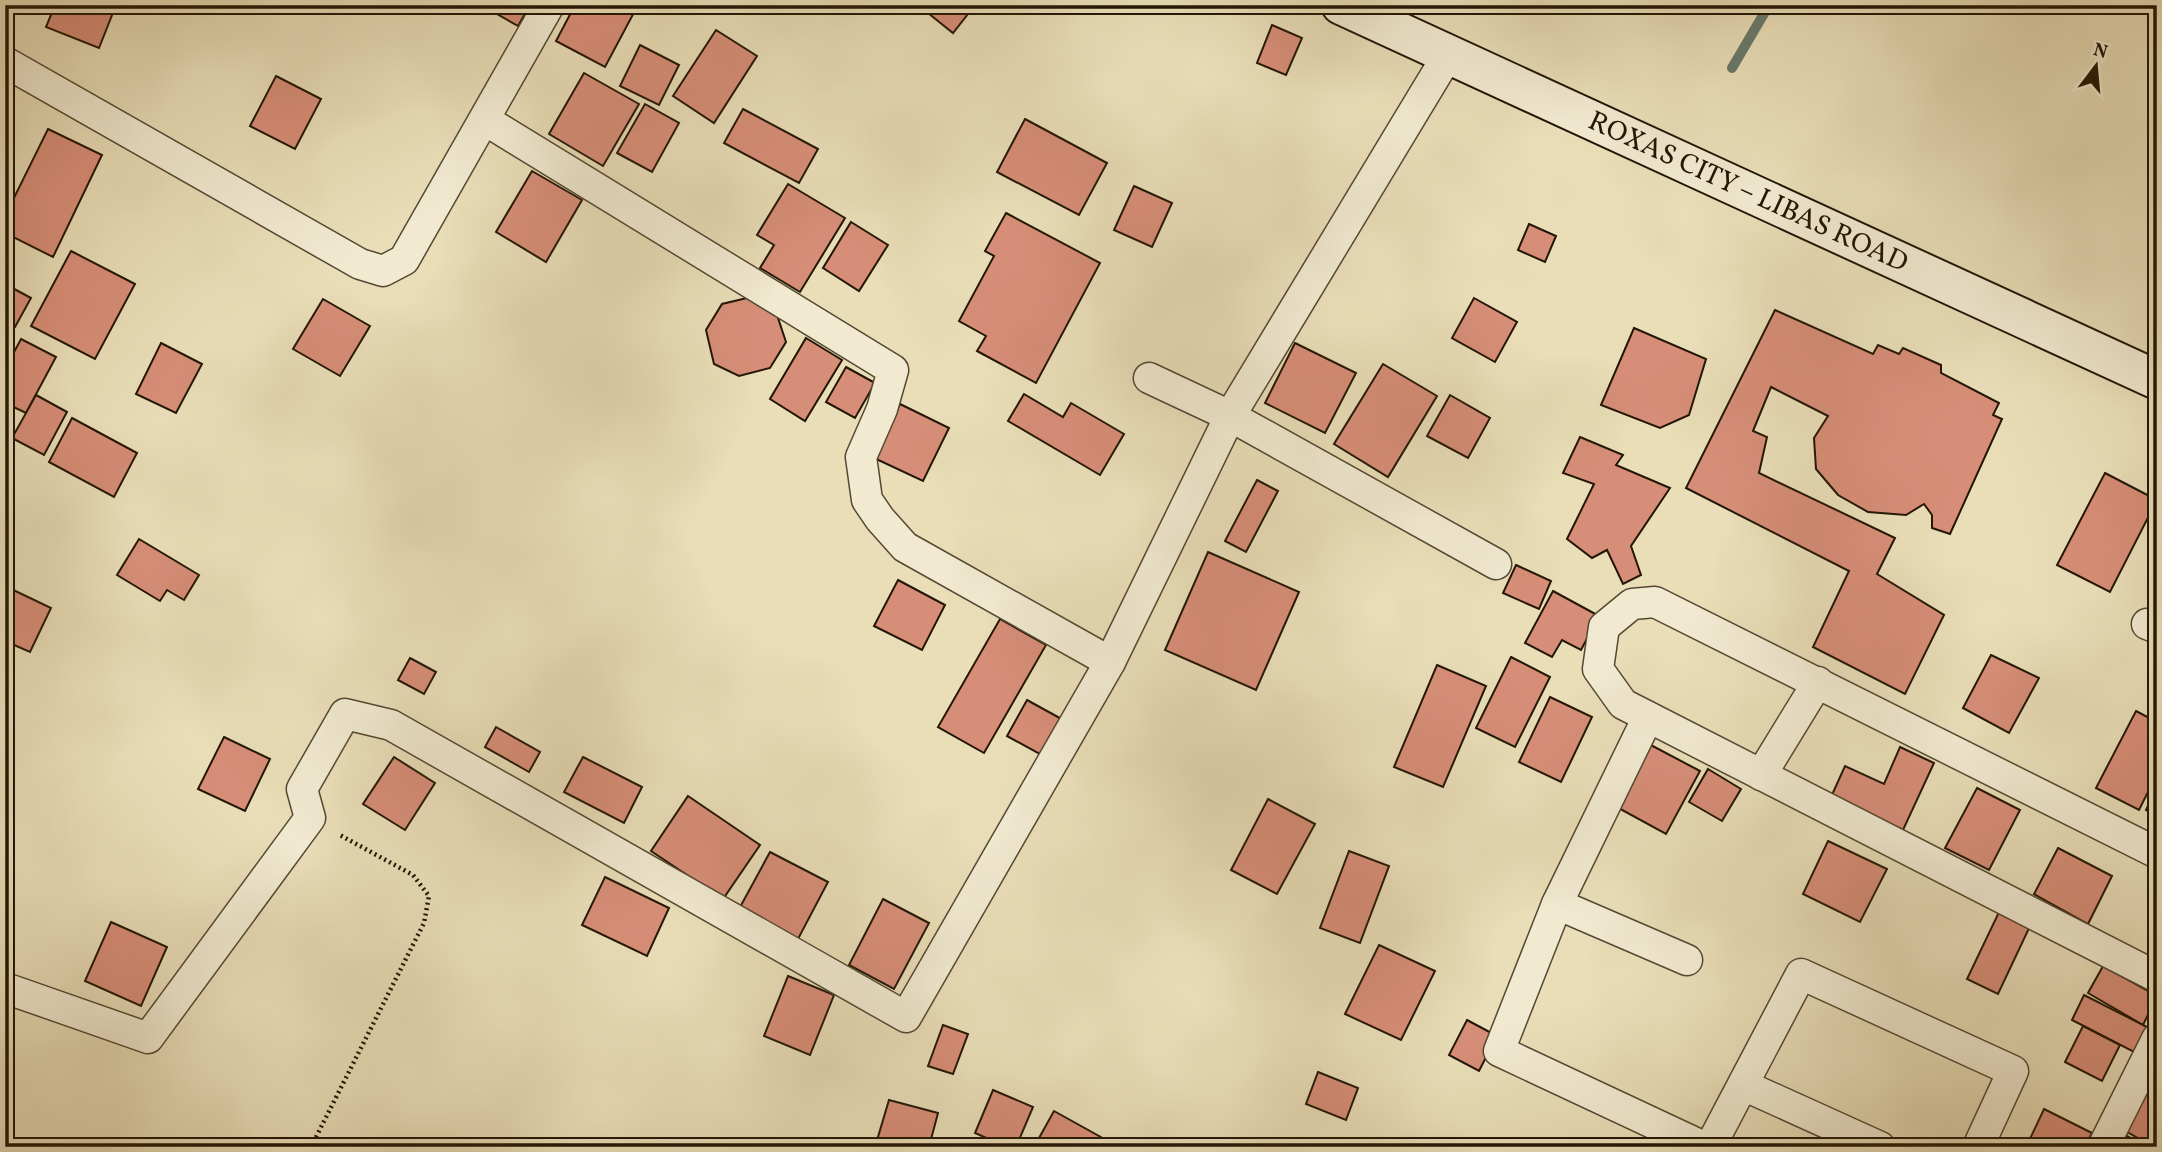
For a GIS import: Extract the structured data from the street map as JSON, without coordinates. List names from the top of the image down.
{
  "streets": {
    "main road": ["ROXAS CITY – LIBAS ROAD"]
  },
  "north": "top"
}
